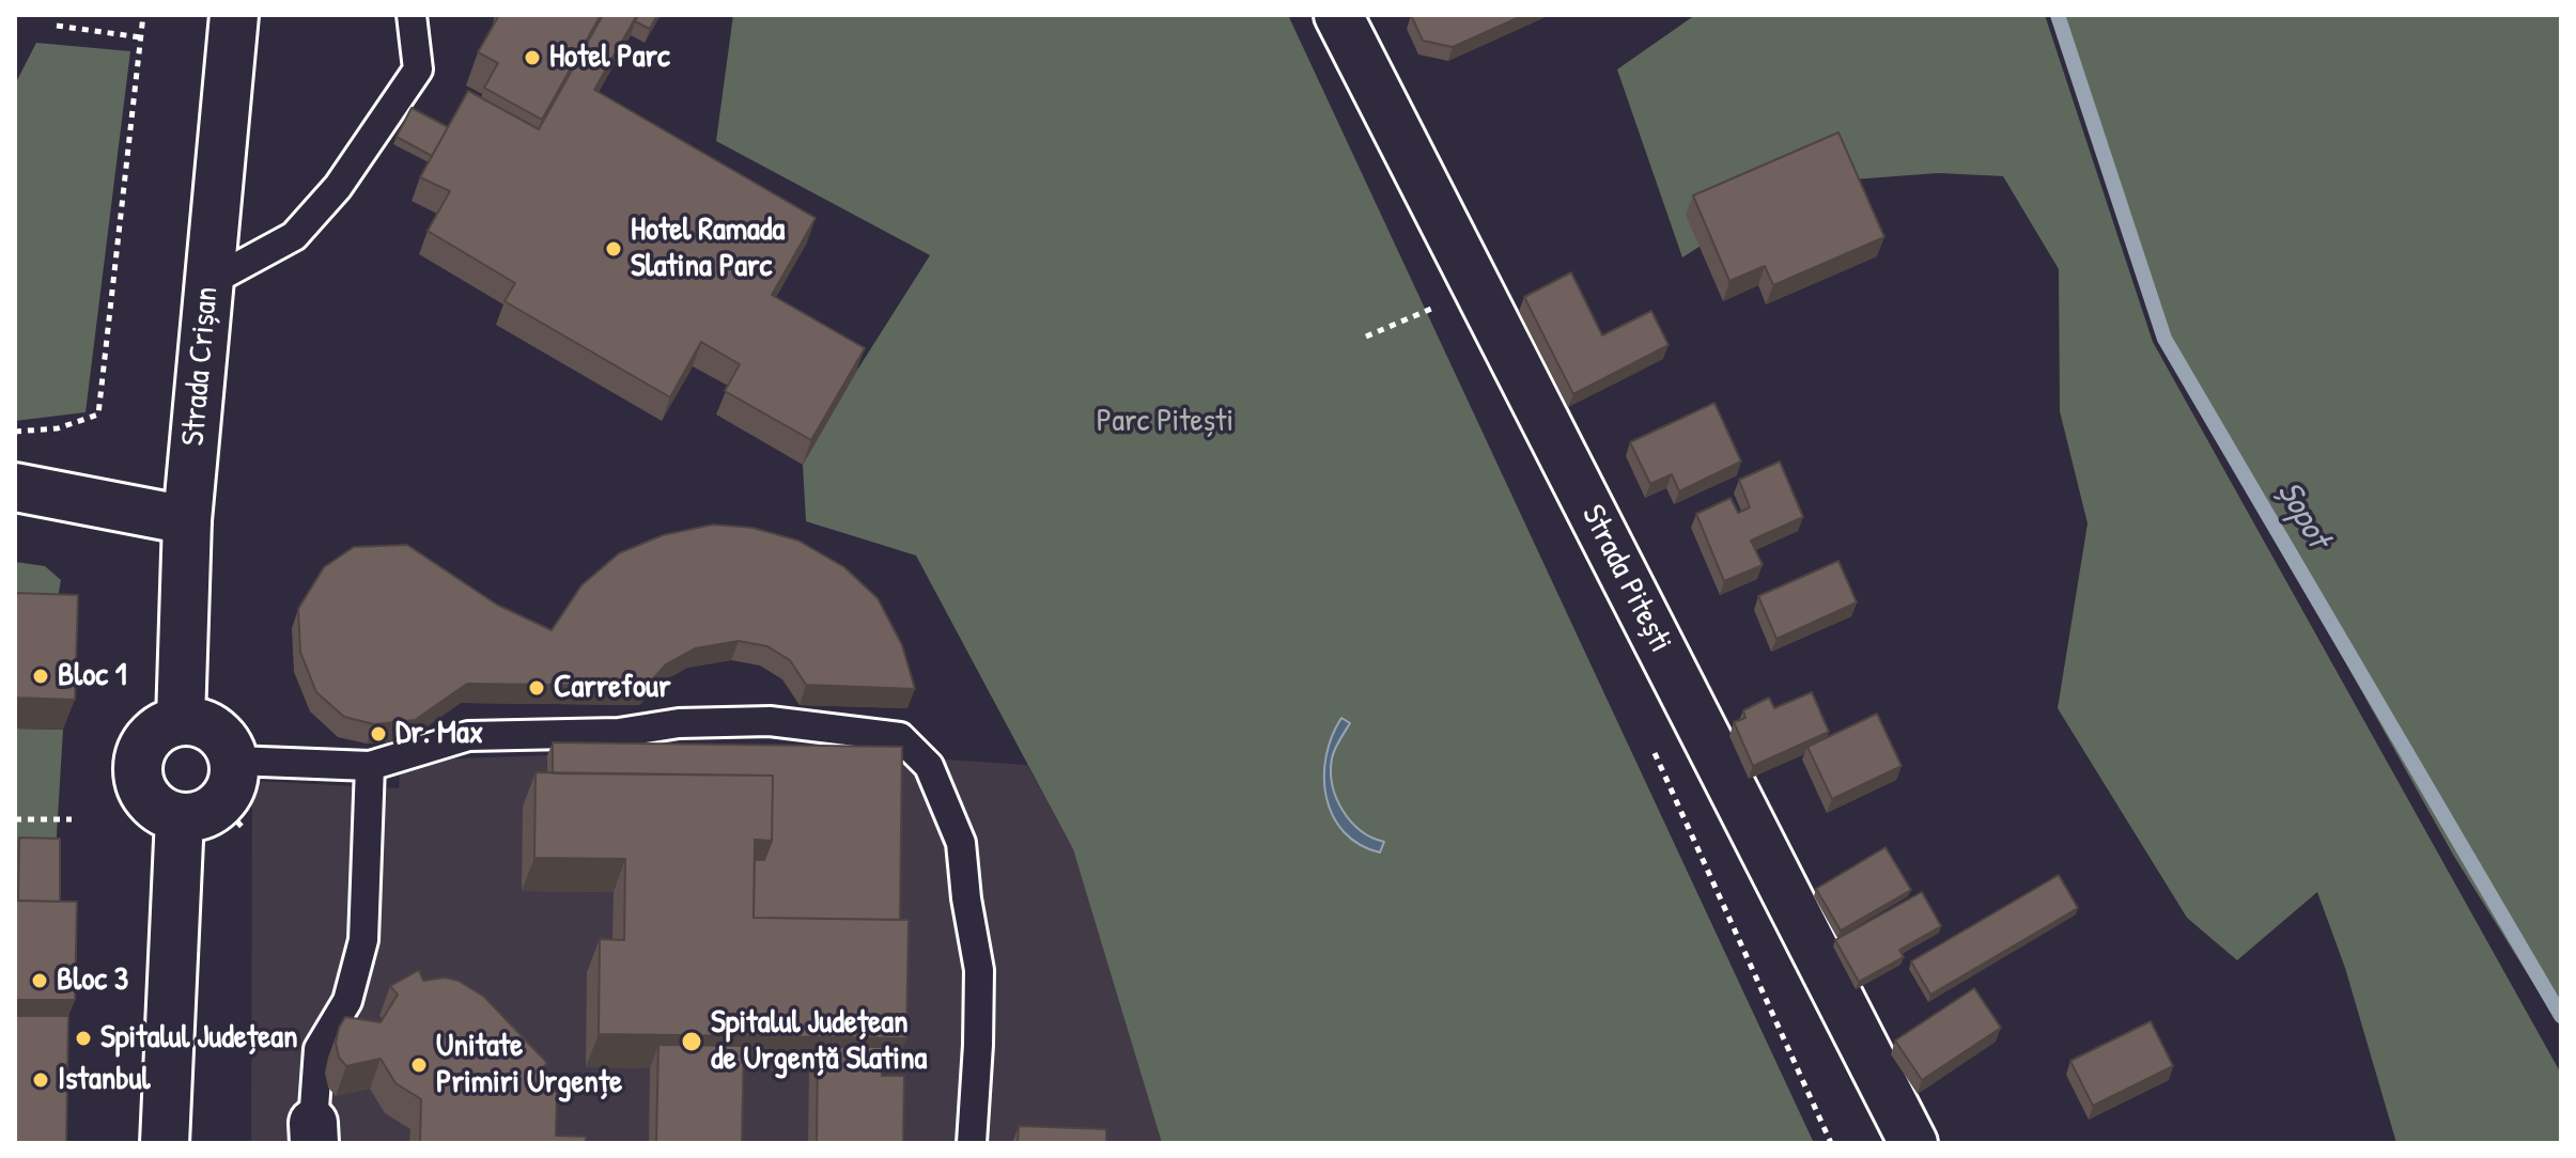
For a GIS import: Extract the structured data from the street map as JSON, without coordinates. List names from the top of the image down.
{
  "streets": {
    "street": ["Strada Crișan", "Strada Pitești"]
  },
  "water": ["Șopot"],
  "parks": ["Parc Pitești"],
  "places": [
    "Hotel Parc",
    "Hotel Ramada Slatina Parc",
    "Bloc 1",
    "Carrefour",
    "Dr. Max",
    "Bloc 3",
    "Spitalul Județean",
    "Spitalul Județean de Urgență Slatina",
    "Unitate Primiri Urgențe",
    "Istanbul"
  ]
}
